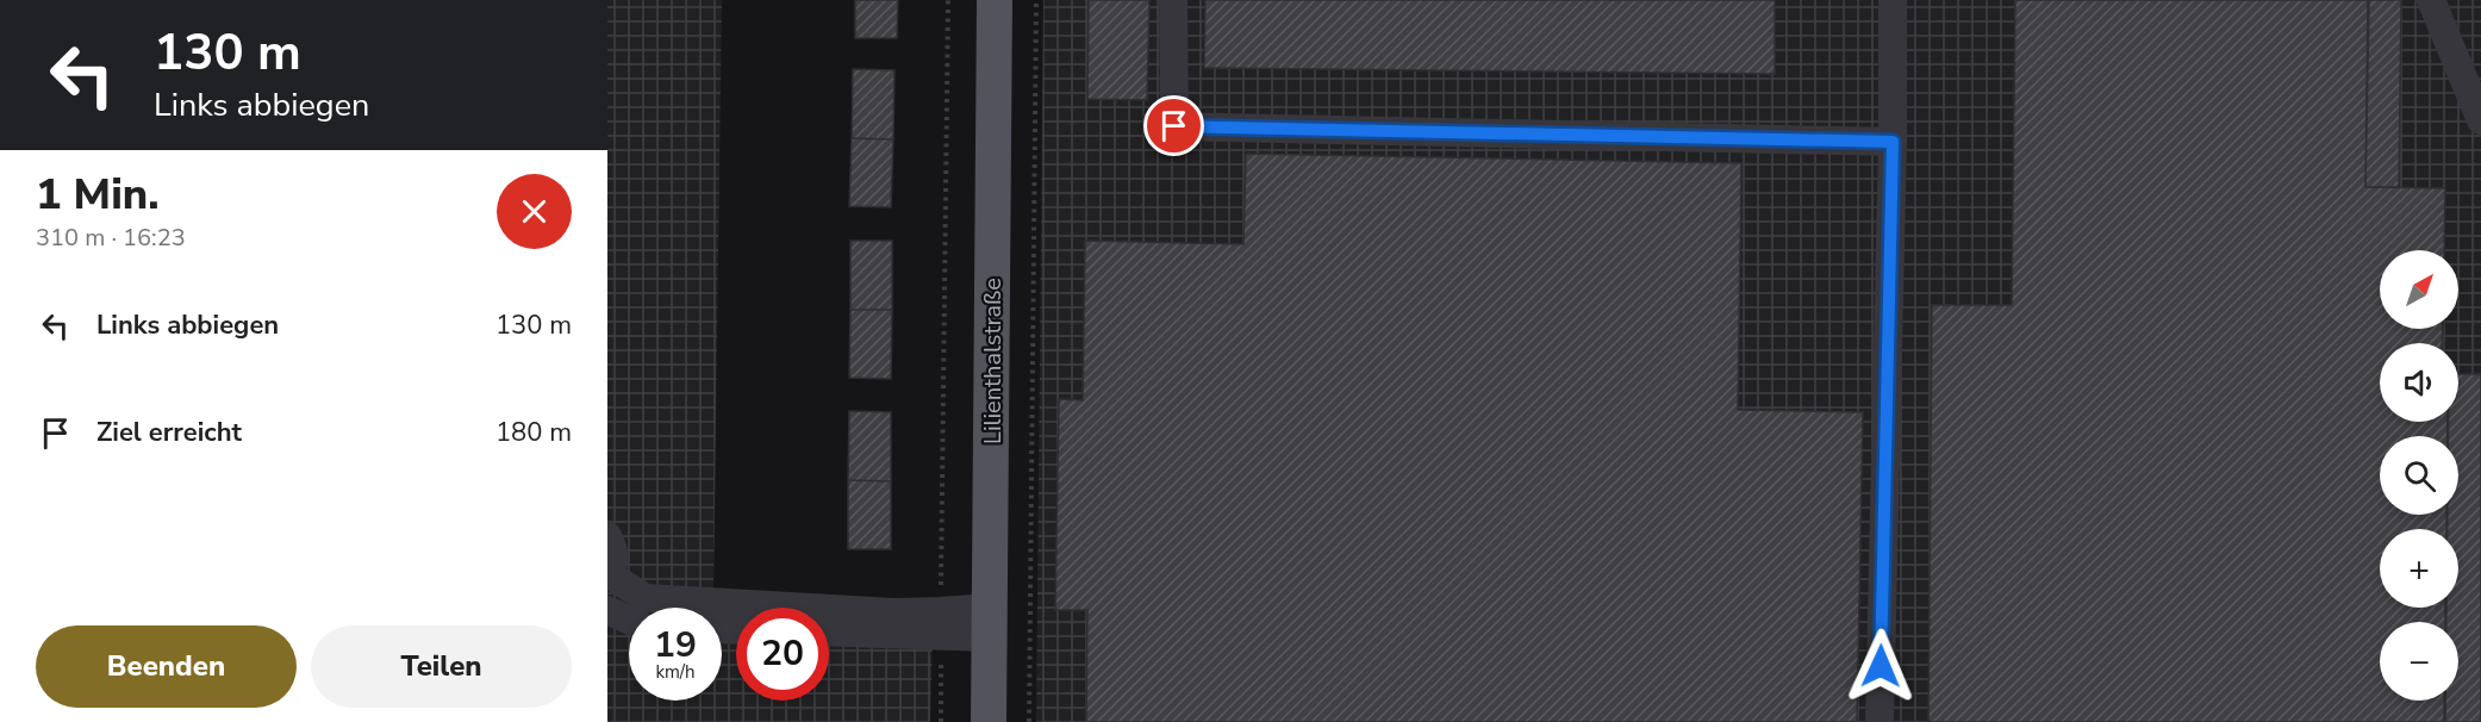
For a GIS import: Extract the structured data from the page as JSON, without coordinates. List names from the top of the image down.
{
  "streets": {
    "main road": ["Lilienthalstraße"]
  },
  "north": "top right",
  "page": {
    "turn": ["130 m", "Links abbiegen"],
    "heading": ["1 Min.", "310 m · 16:23"],
    "map_buttons": ["+", "−"],
    "list": [
      {
        "name": "Links abbiegen",
        "value": "130 m"
      },
      {
        "name": "Ziel erreicht",
        "value": "180 m"
      }
    ],
    "speed": "19 km/h",
    "limit": "20",
    "buttons": ["Beenden", "Teilen"]
  }
}
